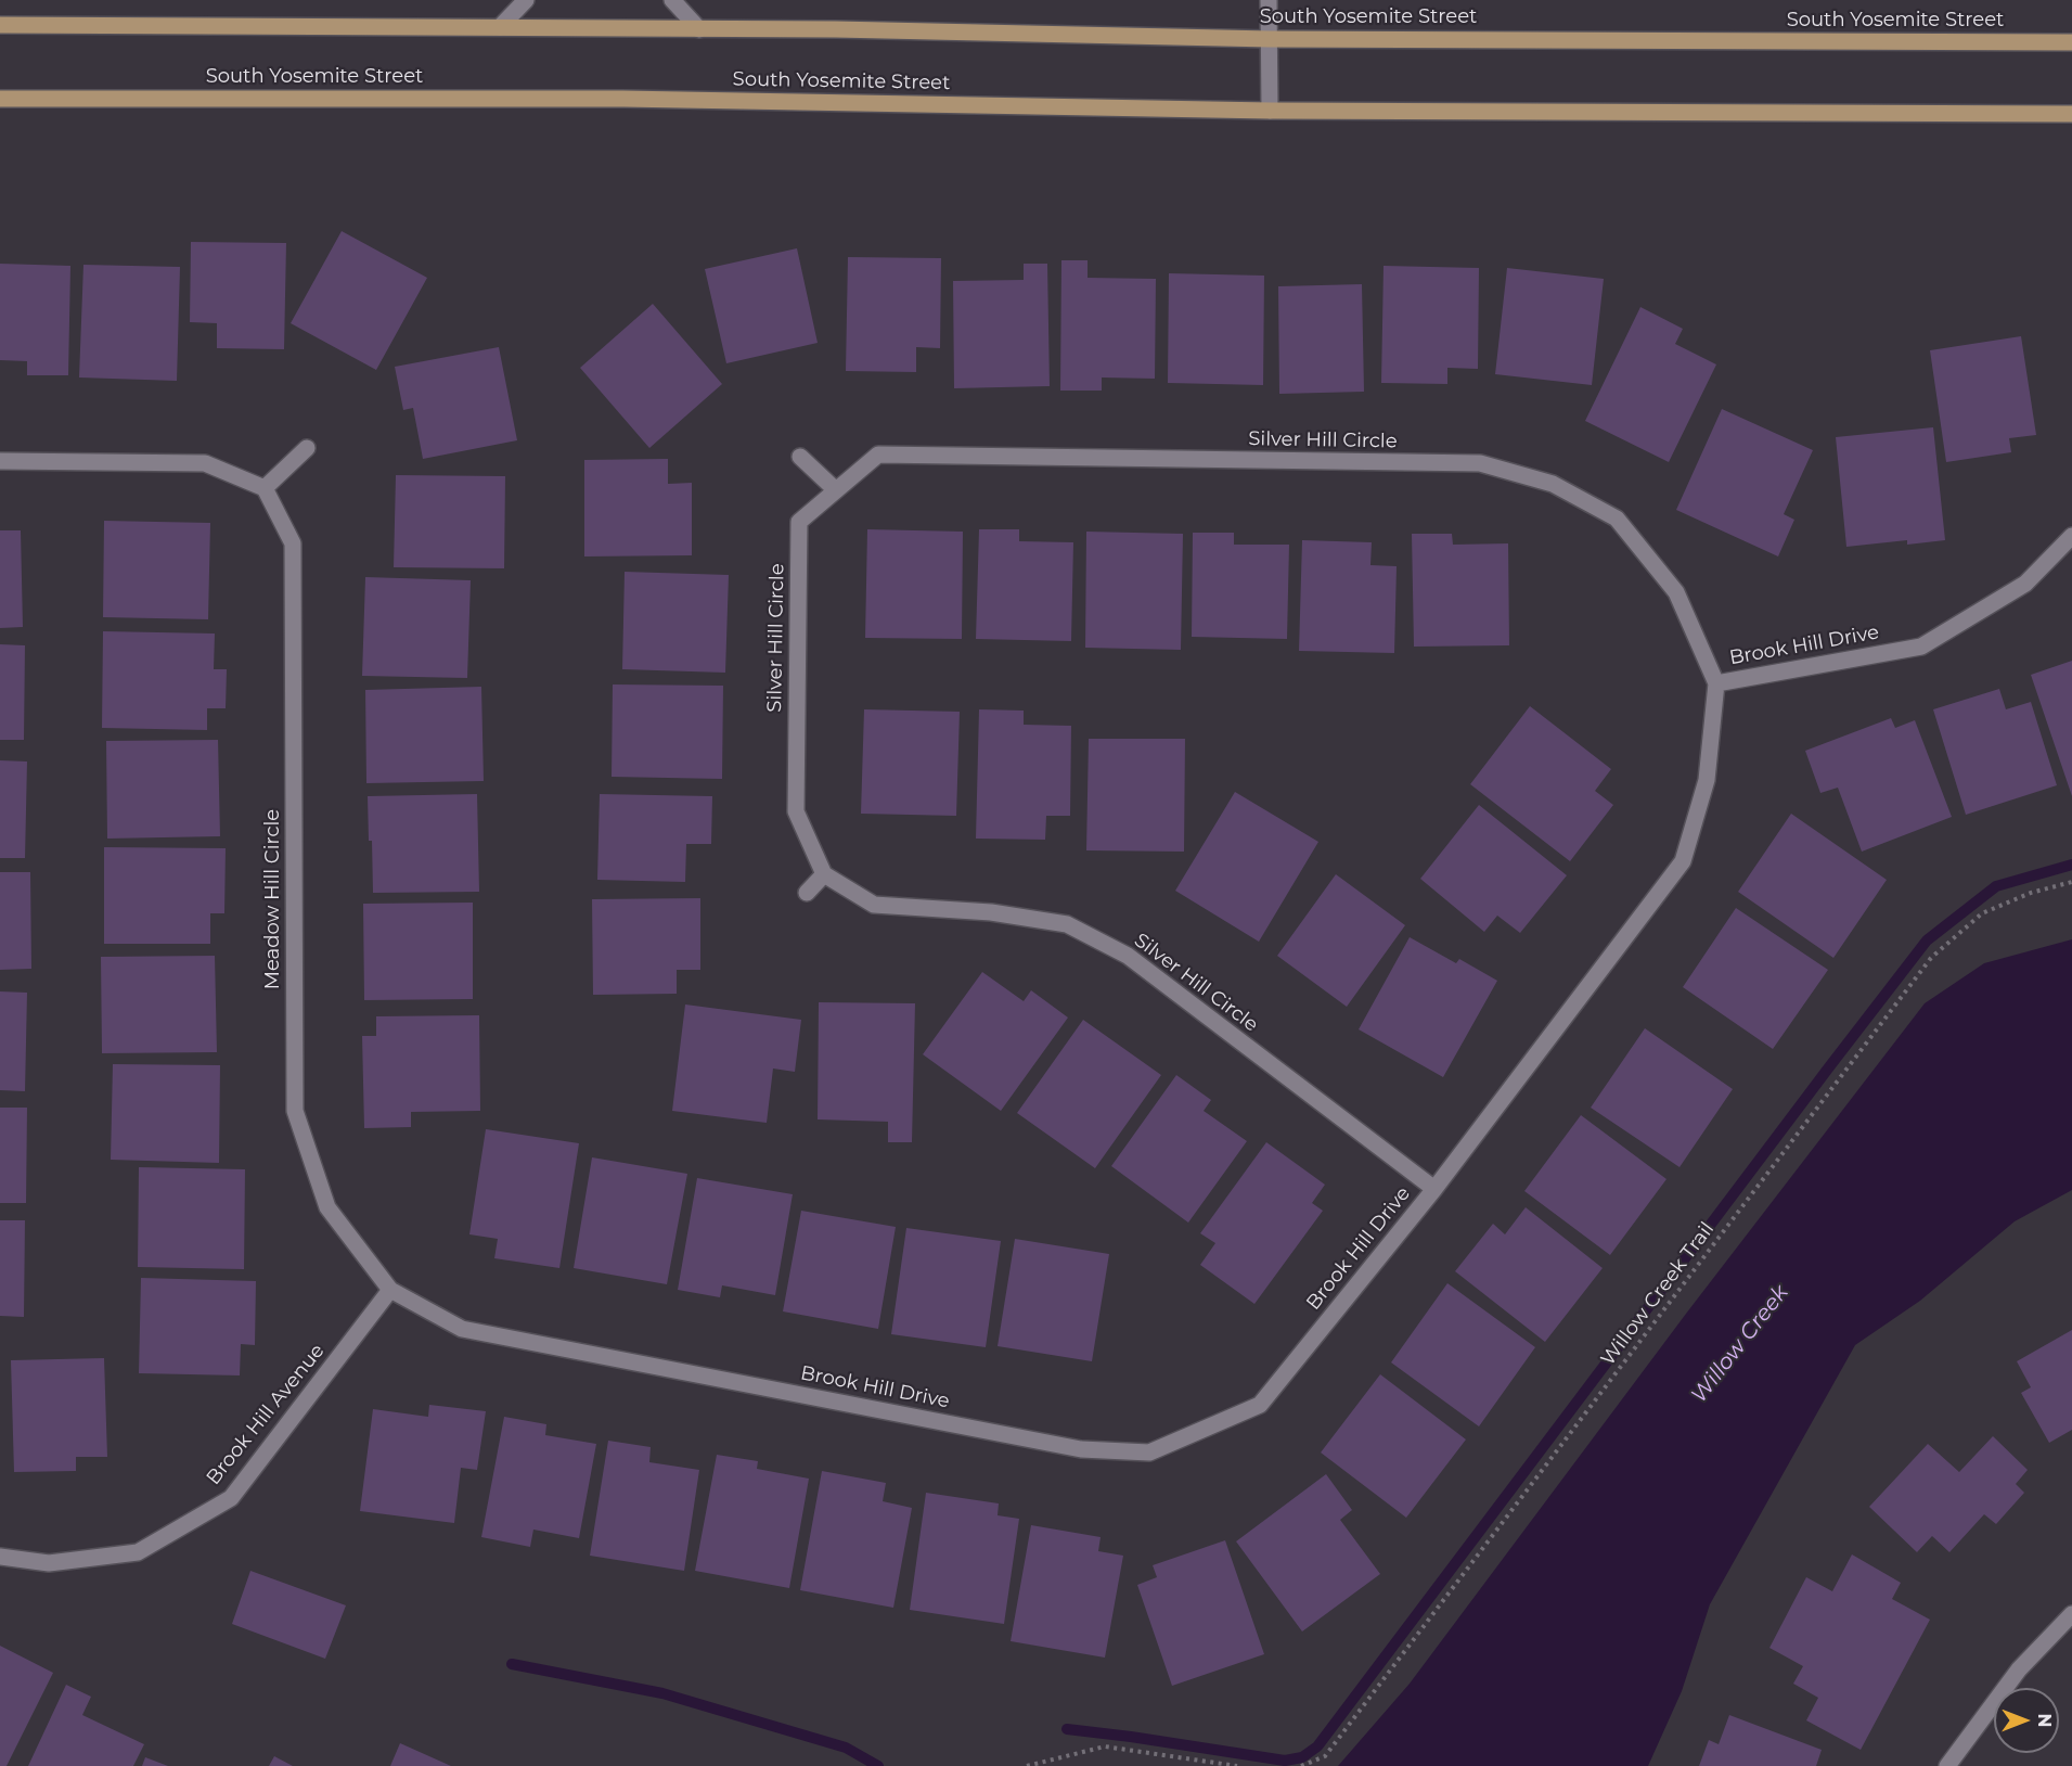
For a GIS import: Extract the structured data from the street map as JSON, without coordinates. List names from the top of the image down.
{
  "streets": {
    "main road": ["South Yosemite Street"],
    "street": [
      "Silver Hill Circle",
      "Brook Hill Drive",
      "Meadow Hill Circle",
      "Brook Hill Avenue"
    ],
    "path": ["Willow Creek Trail"]
  },
  "crossings": [
    ["Silver Hill Circle", "Brook Hill Drive"],
    ["Brook Hill Drive", "Meadow Hill Circle"],
    ["Brook Hill Drive", "Brook Hill Avenue"],
    ["Meadow Hill Circle", "Brook Hill Avenue"]
  ],
  "water": ["Willow Creek"],
  "north": "right"
}
